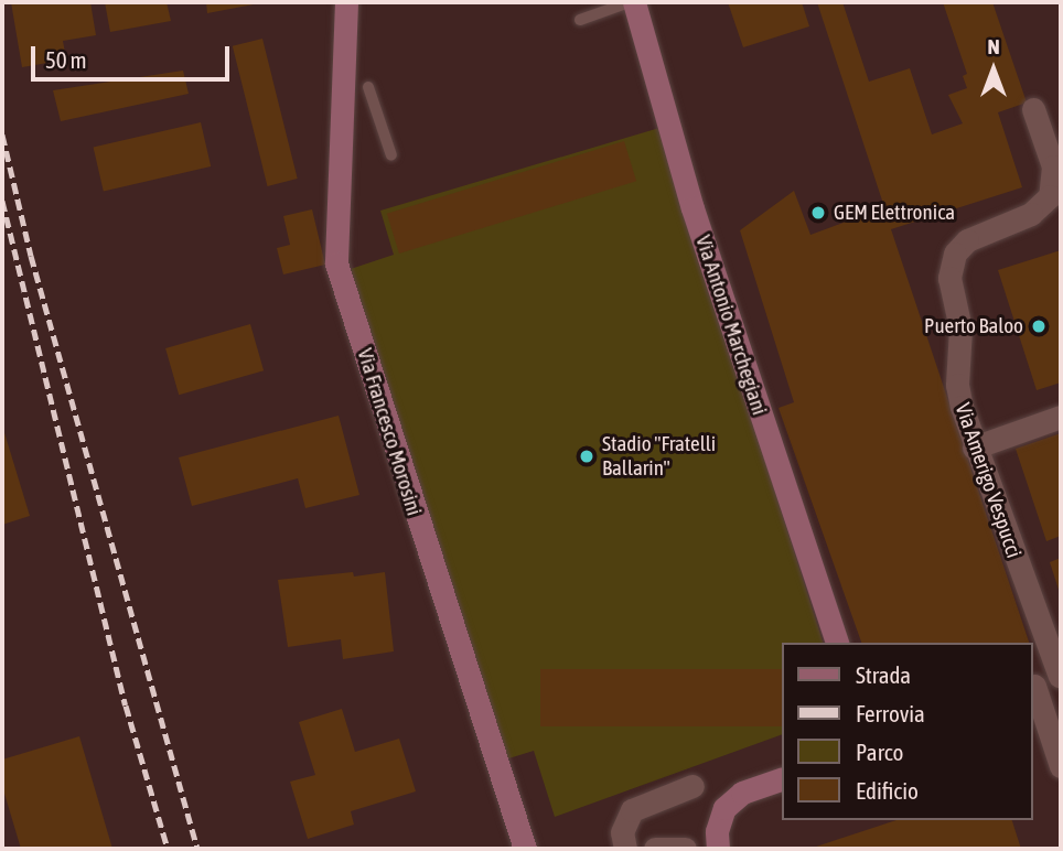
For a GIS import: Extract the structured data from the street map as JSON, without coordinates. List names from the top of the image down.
{
  "streets": {
    "street": ["Via Antonio Marchegiani", "Via Francesco Morosini", "Via Amerigo Vespucci"]
  },
  "places": ["GEM Elettronica", "Puerto Baloo", "Stadio \"Fratelli Ballarin\""],
  "legend": [
    "Strada",
    "Ferrovia",
    "Parco",
    "Edificio"
  ],
  "scale_bar": "50 m",
  "north": "top"
}
